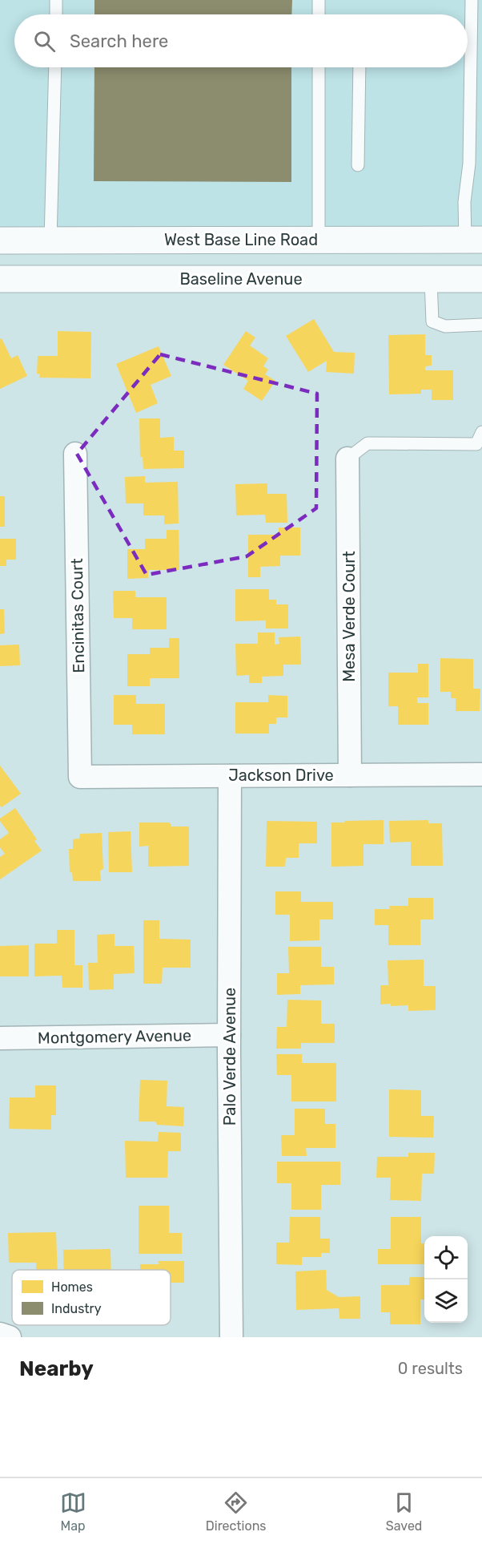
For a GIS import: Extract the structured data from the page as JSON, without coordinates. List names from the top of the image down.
{
  "streets": {
    "main road": ["West Base Line Road", "Baseline Avenue"],
    "street": [
      "Encinitas Court",
      "Mesa Verde Court",
      "Jackson Drive",
      "Montgomery Avenue",
      "Palo Verde Avenue"
    ]
  },
  "crossings": [
    ["Encinitas Court", "Jackson Drive"],
    ["Mesa Verde Court", "Jackson Drive"],
    ["Jackson Drive", "Palo Verde Avenue"],
    ["Montgomery Avenue", "Palo Verde Avenue"]
  ],
  "legend": ["Homes", "Industry"],
  "page": {
    "search": "Search here",
    "heading": ["Nearby", "0 results"],
    "nav": ["Map", "Directions", "Saved"]
  }
}
